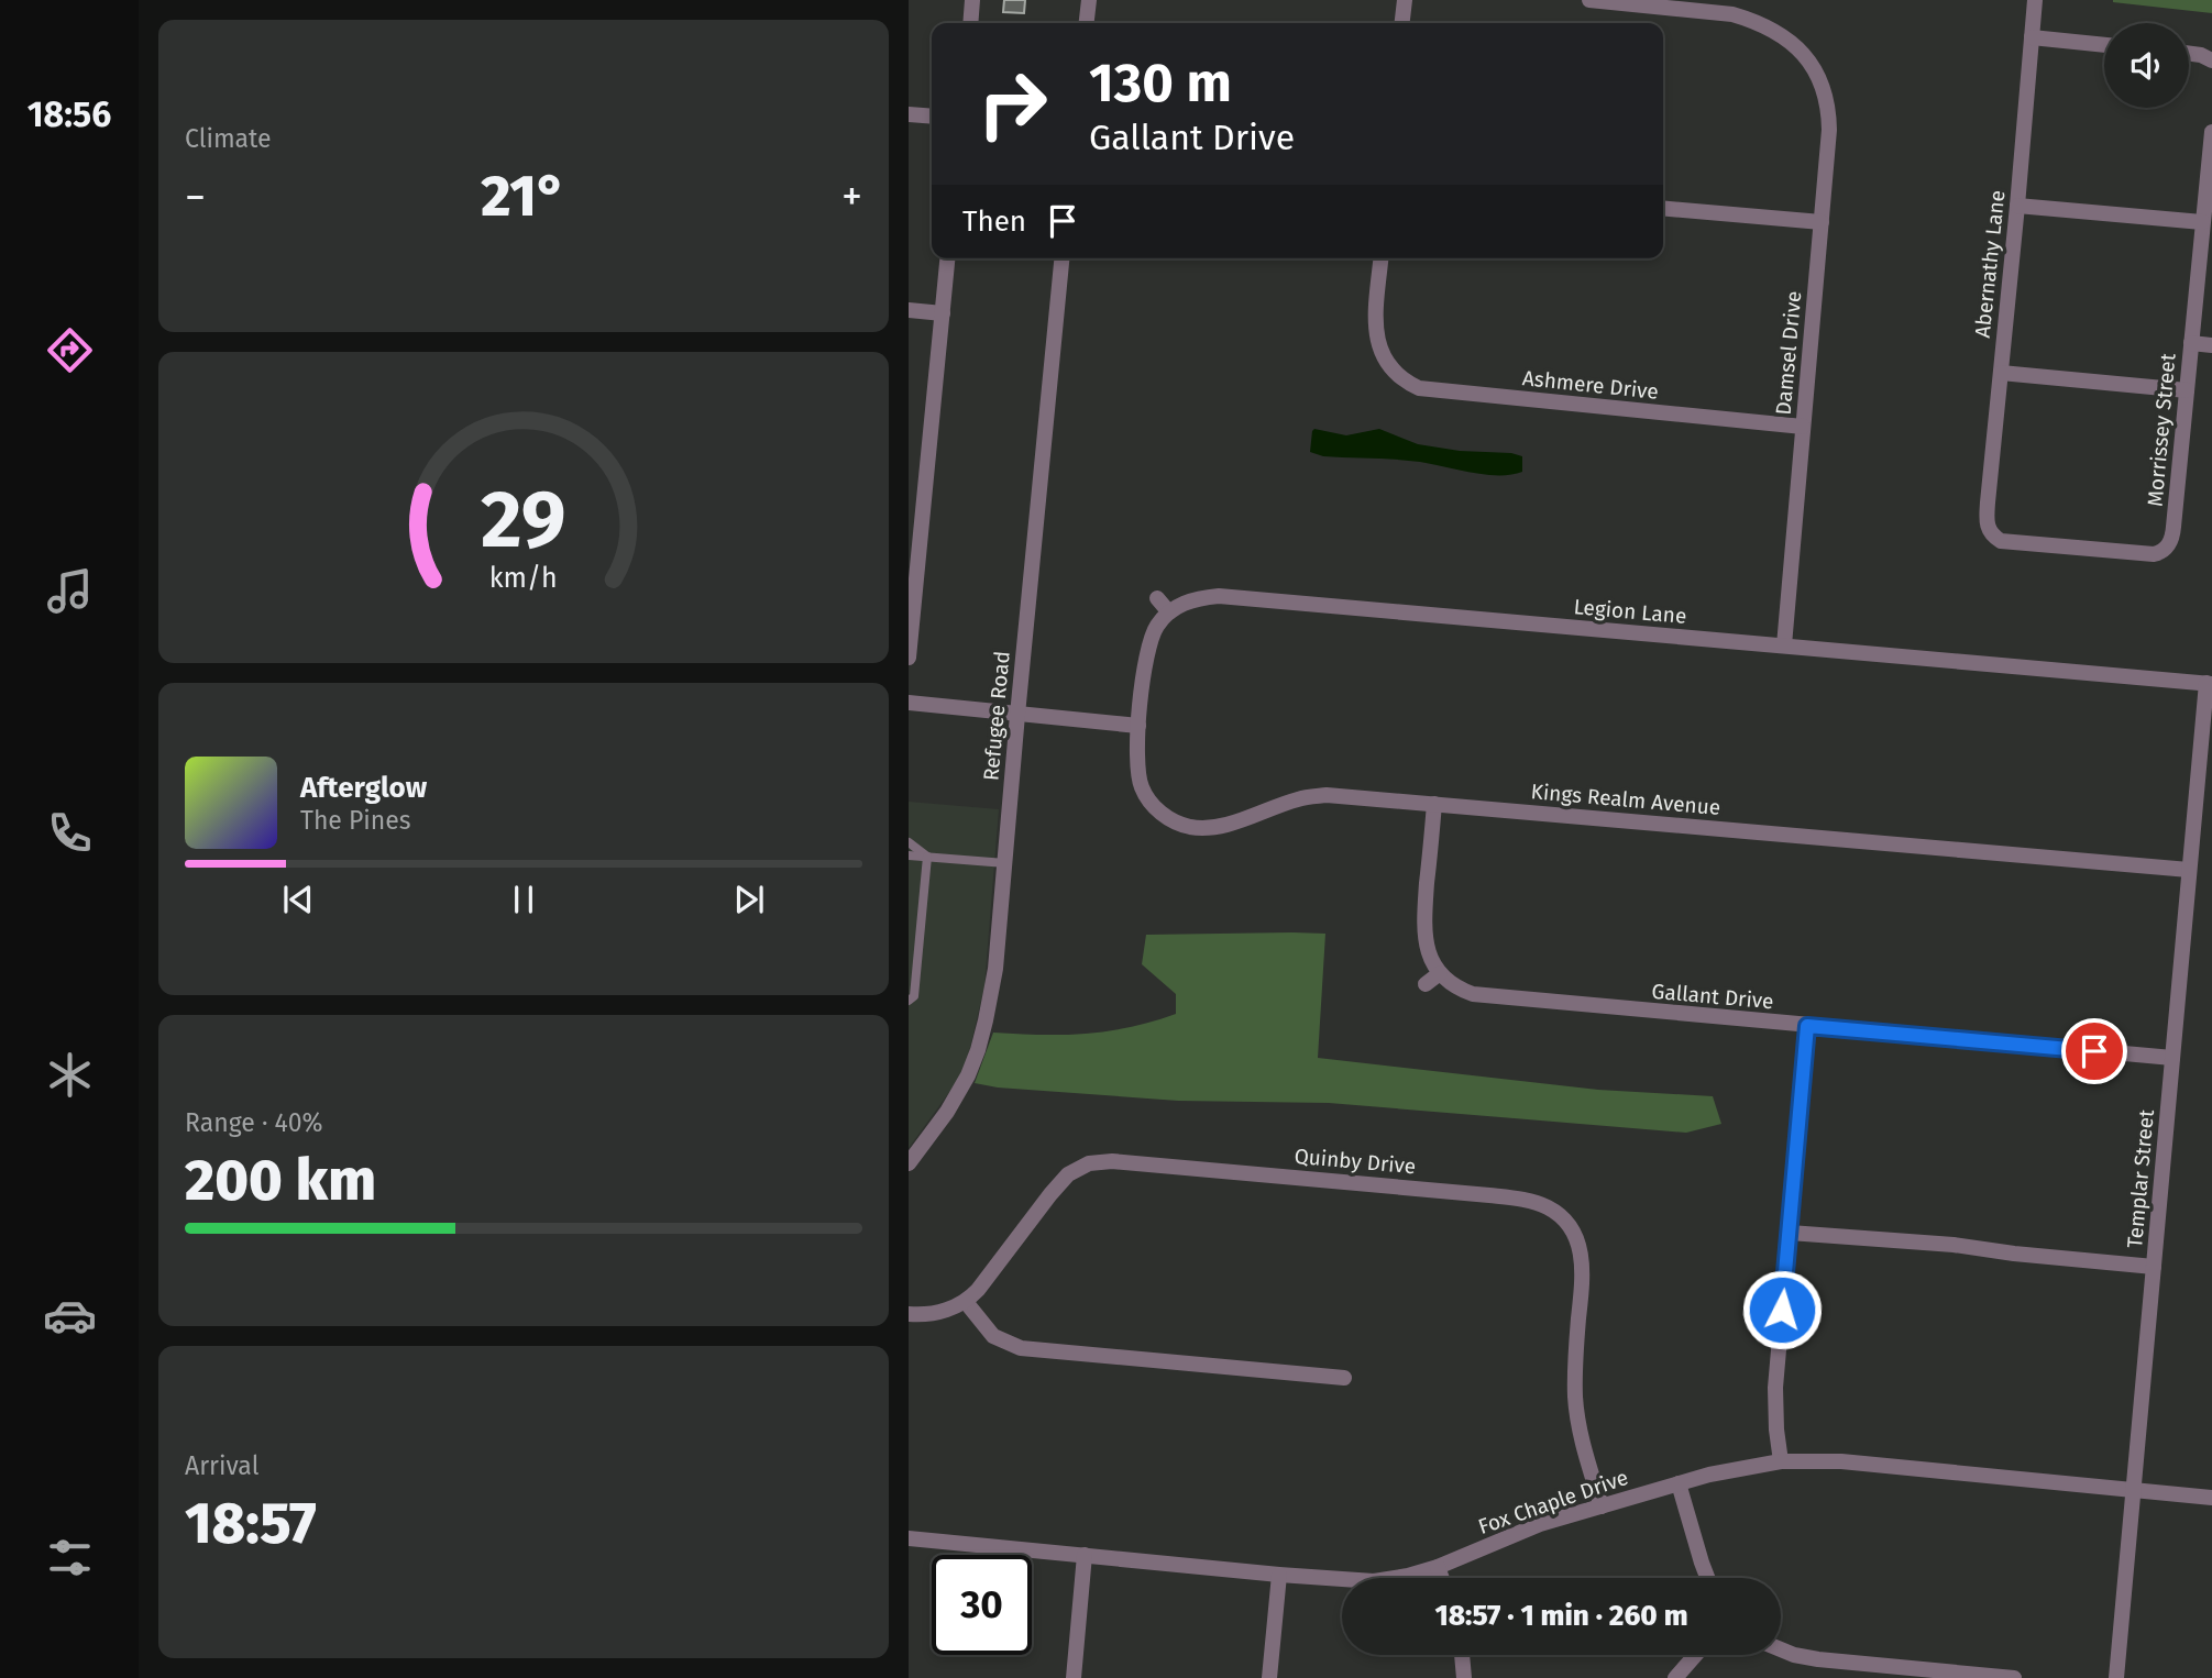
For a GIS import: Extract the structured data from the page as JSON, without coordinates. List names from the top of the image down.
{
  "streets": {
    "street": [
      "Abernathy Lane",
      "Damsel Drive",
      "Ashmere Drive",
      "Morrissey Street",
      "Legion Lane",
      "Refugee Road",
      "Kings Realm Avenue",
      "Gallant Drive",
      "Quinby Drive",
      "Templar Street",
      "Fox Chaple Drive"
    ]
  },
  "crossings": [
    ["Abernathy Lane", "Morrissey Street"],
    ["Damsel Drive", "Ashmere Drive"],
    ["Damsel Drive", "Legion Lane"],
    ["Legion Lane", "Templar Street"],
    ["Kings Realm Avenue", "Templar Street"],
    ["Gallant Drive", "Templar Street"],
    ["Quinby Drive", "Fox Chaple Drive"],
    ["Templar Street", "Fox Chaple Drive"]
  ],
  "page": {
    "tabs": "18:56",
    "tile": [
      "Climate",
      ["Range · 40%", "200 km"],
      ["Arrival", "18:57"]
    ],
    "turn": ["130 m", "Gallant Drive"],
    "heat": ["−", "21°", "+"],
    "then": "Then",
    "song": ["Afterglow", "The Pines"],
    "limit": "30",
    "trip": "18:57 · 1 min · 260 m",
    "gauge": ["29", "km/h"]
  }
}
